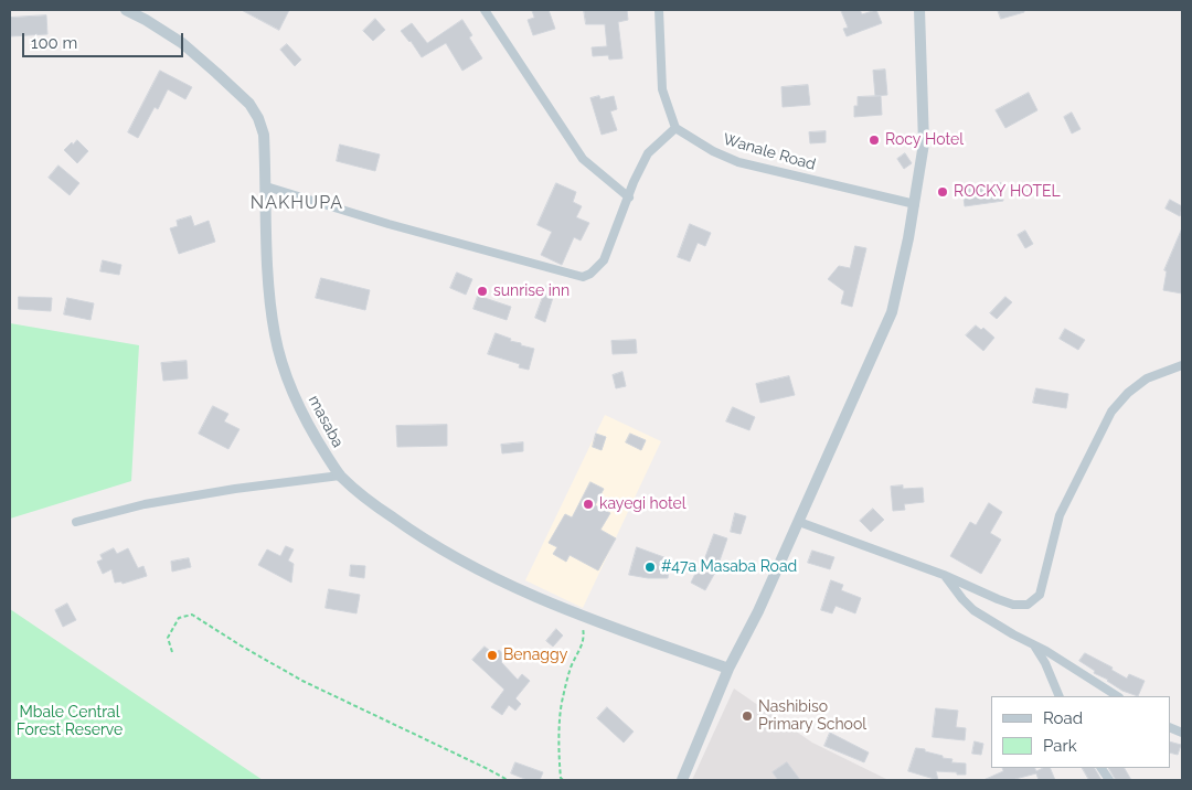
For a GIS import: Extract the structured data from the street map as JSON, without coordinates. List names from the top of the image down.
{
  "streets": {
    "street": ["Wanale Road", "masaba"]
  },
  "districts": ["NAKHUPA"],
  "parks": ["Mbale Central Forest Reserve"],
  "places": [
    "Rocy Hotel",
    "ROCKY HOTEL",
    "sunrise inn",
    "kayegi hotel",
    "#47a Masaba Road",
    "Benaggy",
    "Nashibiso Primary School"
  ],
  "legend": ["Road", "Park"],
  "scale_bar": "100 m"
}
